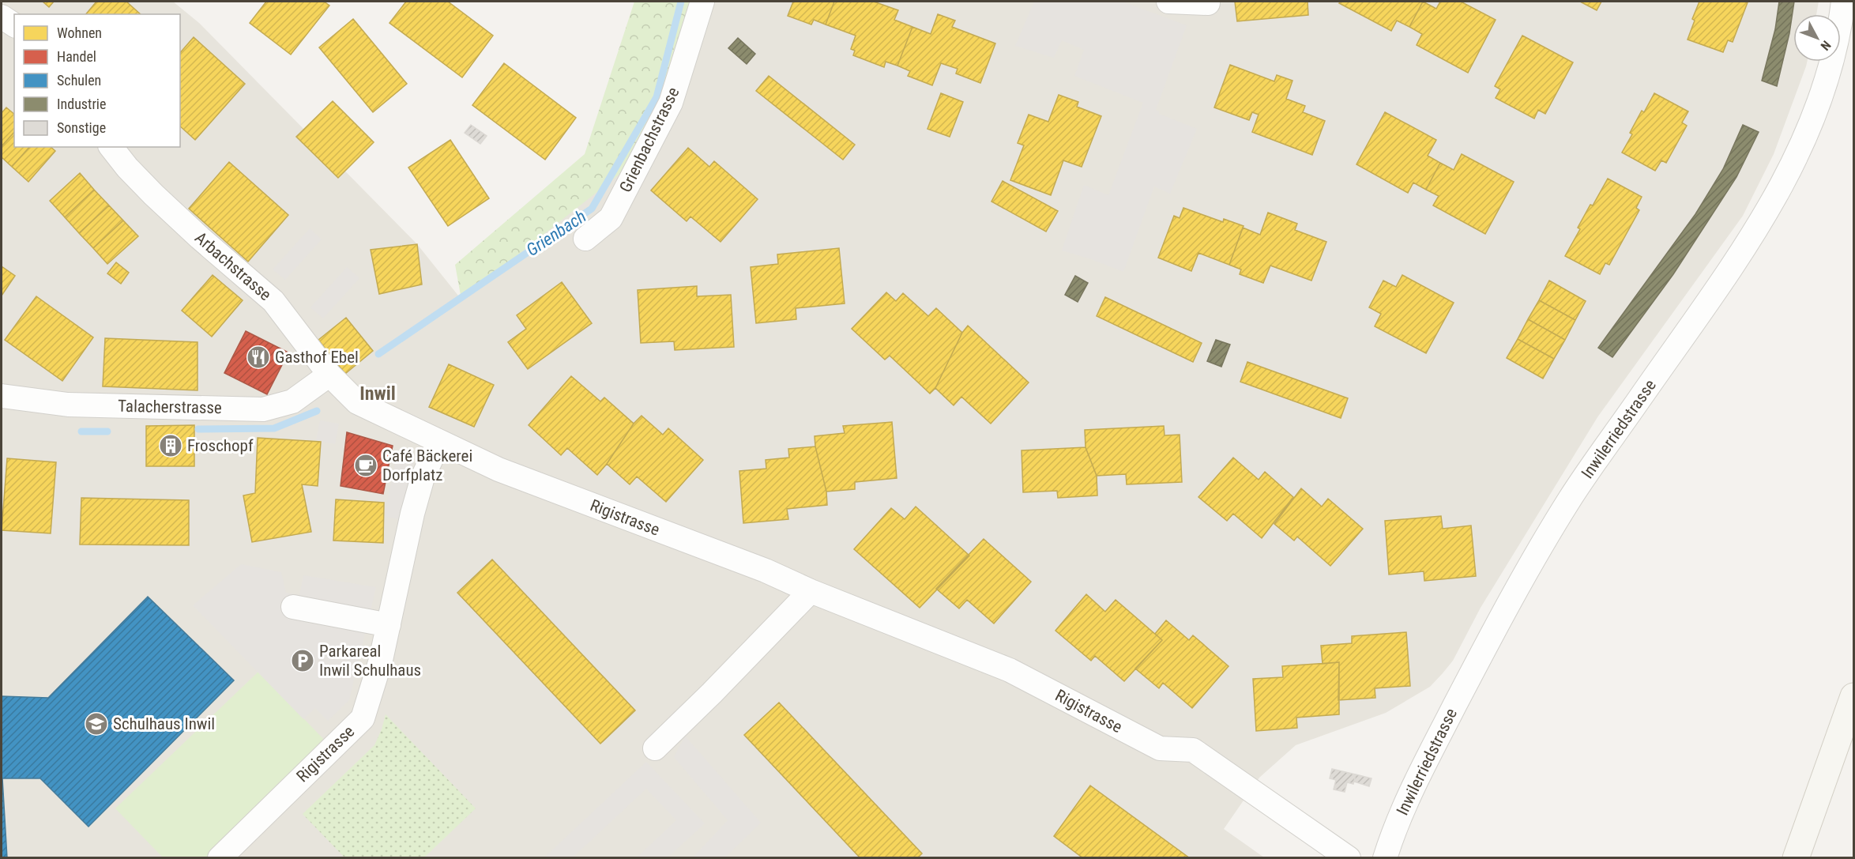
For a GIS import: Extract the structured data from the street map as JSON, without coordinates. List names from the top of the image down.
{
  "streets": {
    "street": [
      "Grienbachstrasse",
      "Arbachstrasse",
      "Talacherstrasse",
      "Inwilerriedstrasse",
      "Rigistrasse"
    ]
  },
  "crossings": [
    ["Arbachstrasse", "Talacherstrasse"],
    ["Arbachstrasse", "Rigistrasse"]
  ],
  "districts": ["Inwil"],
  "water": ["Grienbach"],
  "places": {
    "restaurant": ["Gasthof Ebel"],
    "building": ["Froschopf"],
    "cafe": ["Café Bäckerei Dorfplatz"],
    "parking": ["Parkareal Inwil Schulhaus"],
    "school or university": ["Schulhaus Inwil"]
  },
  "legend": [
    "Wohnen",
    "Handel",
    "Schulen",
    "Industrie",
    "Sonstige"
  ],
  "north": "bottom right"
}
